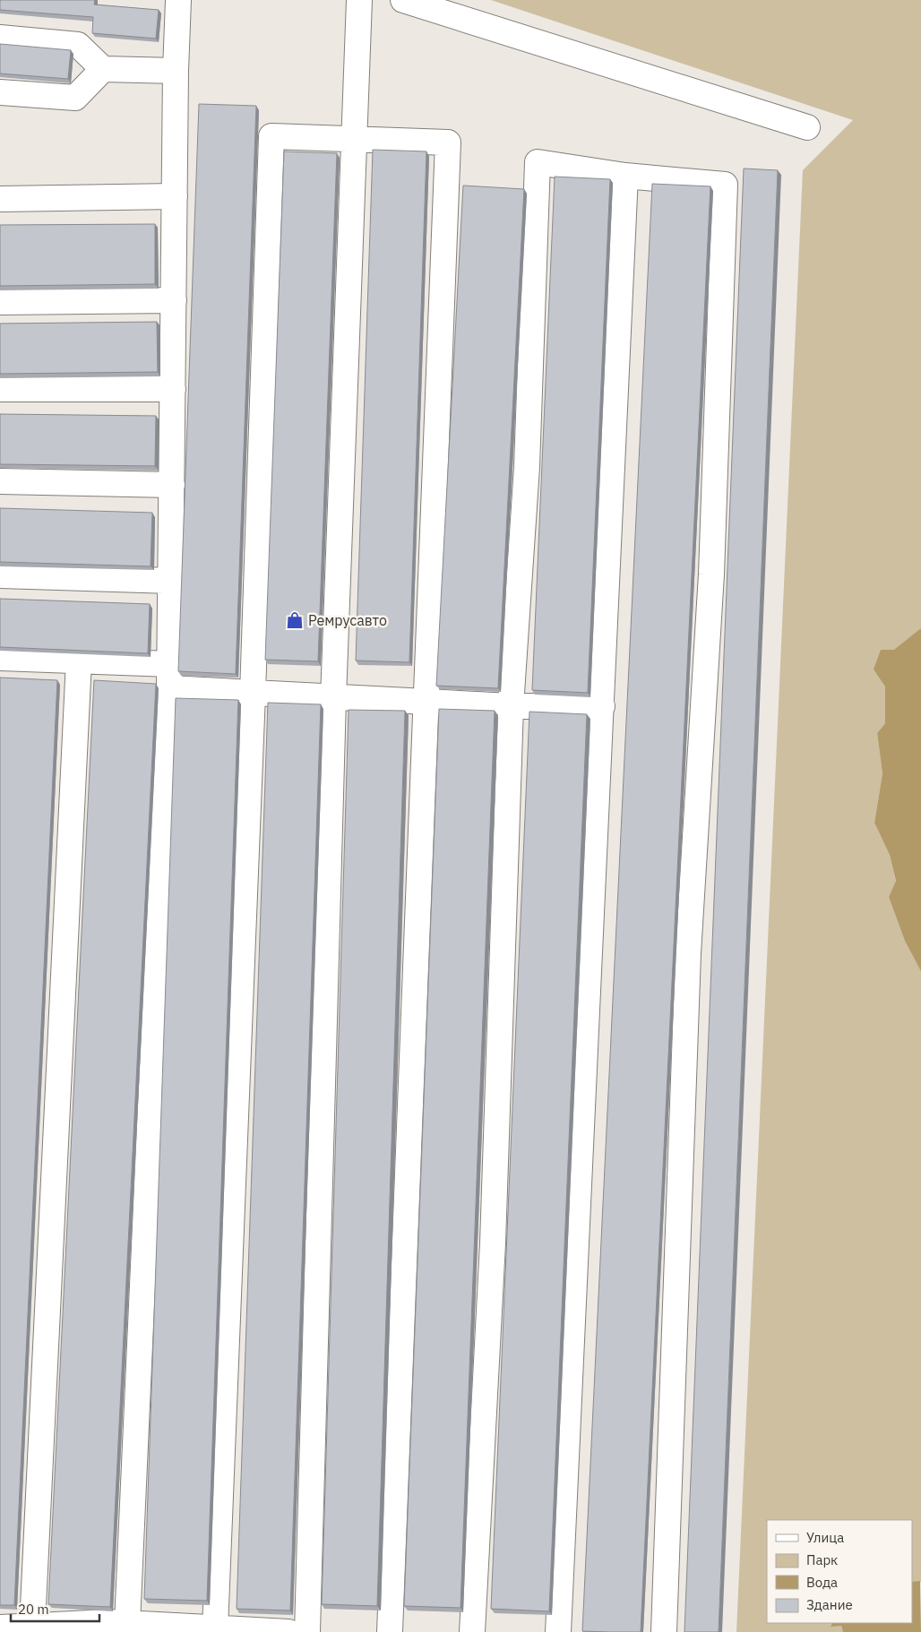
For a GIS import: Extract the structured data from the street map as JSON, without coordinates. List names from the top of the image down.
{
  "places": {
    "shop": ["Ремрусавто"]
  },
  "legend": [
    "Улица",
    "Парк",
    "Вода",
    "Здание"
  ],
  "scale_bar": "20 m"
}
